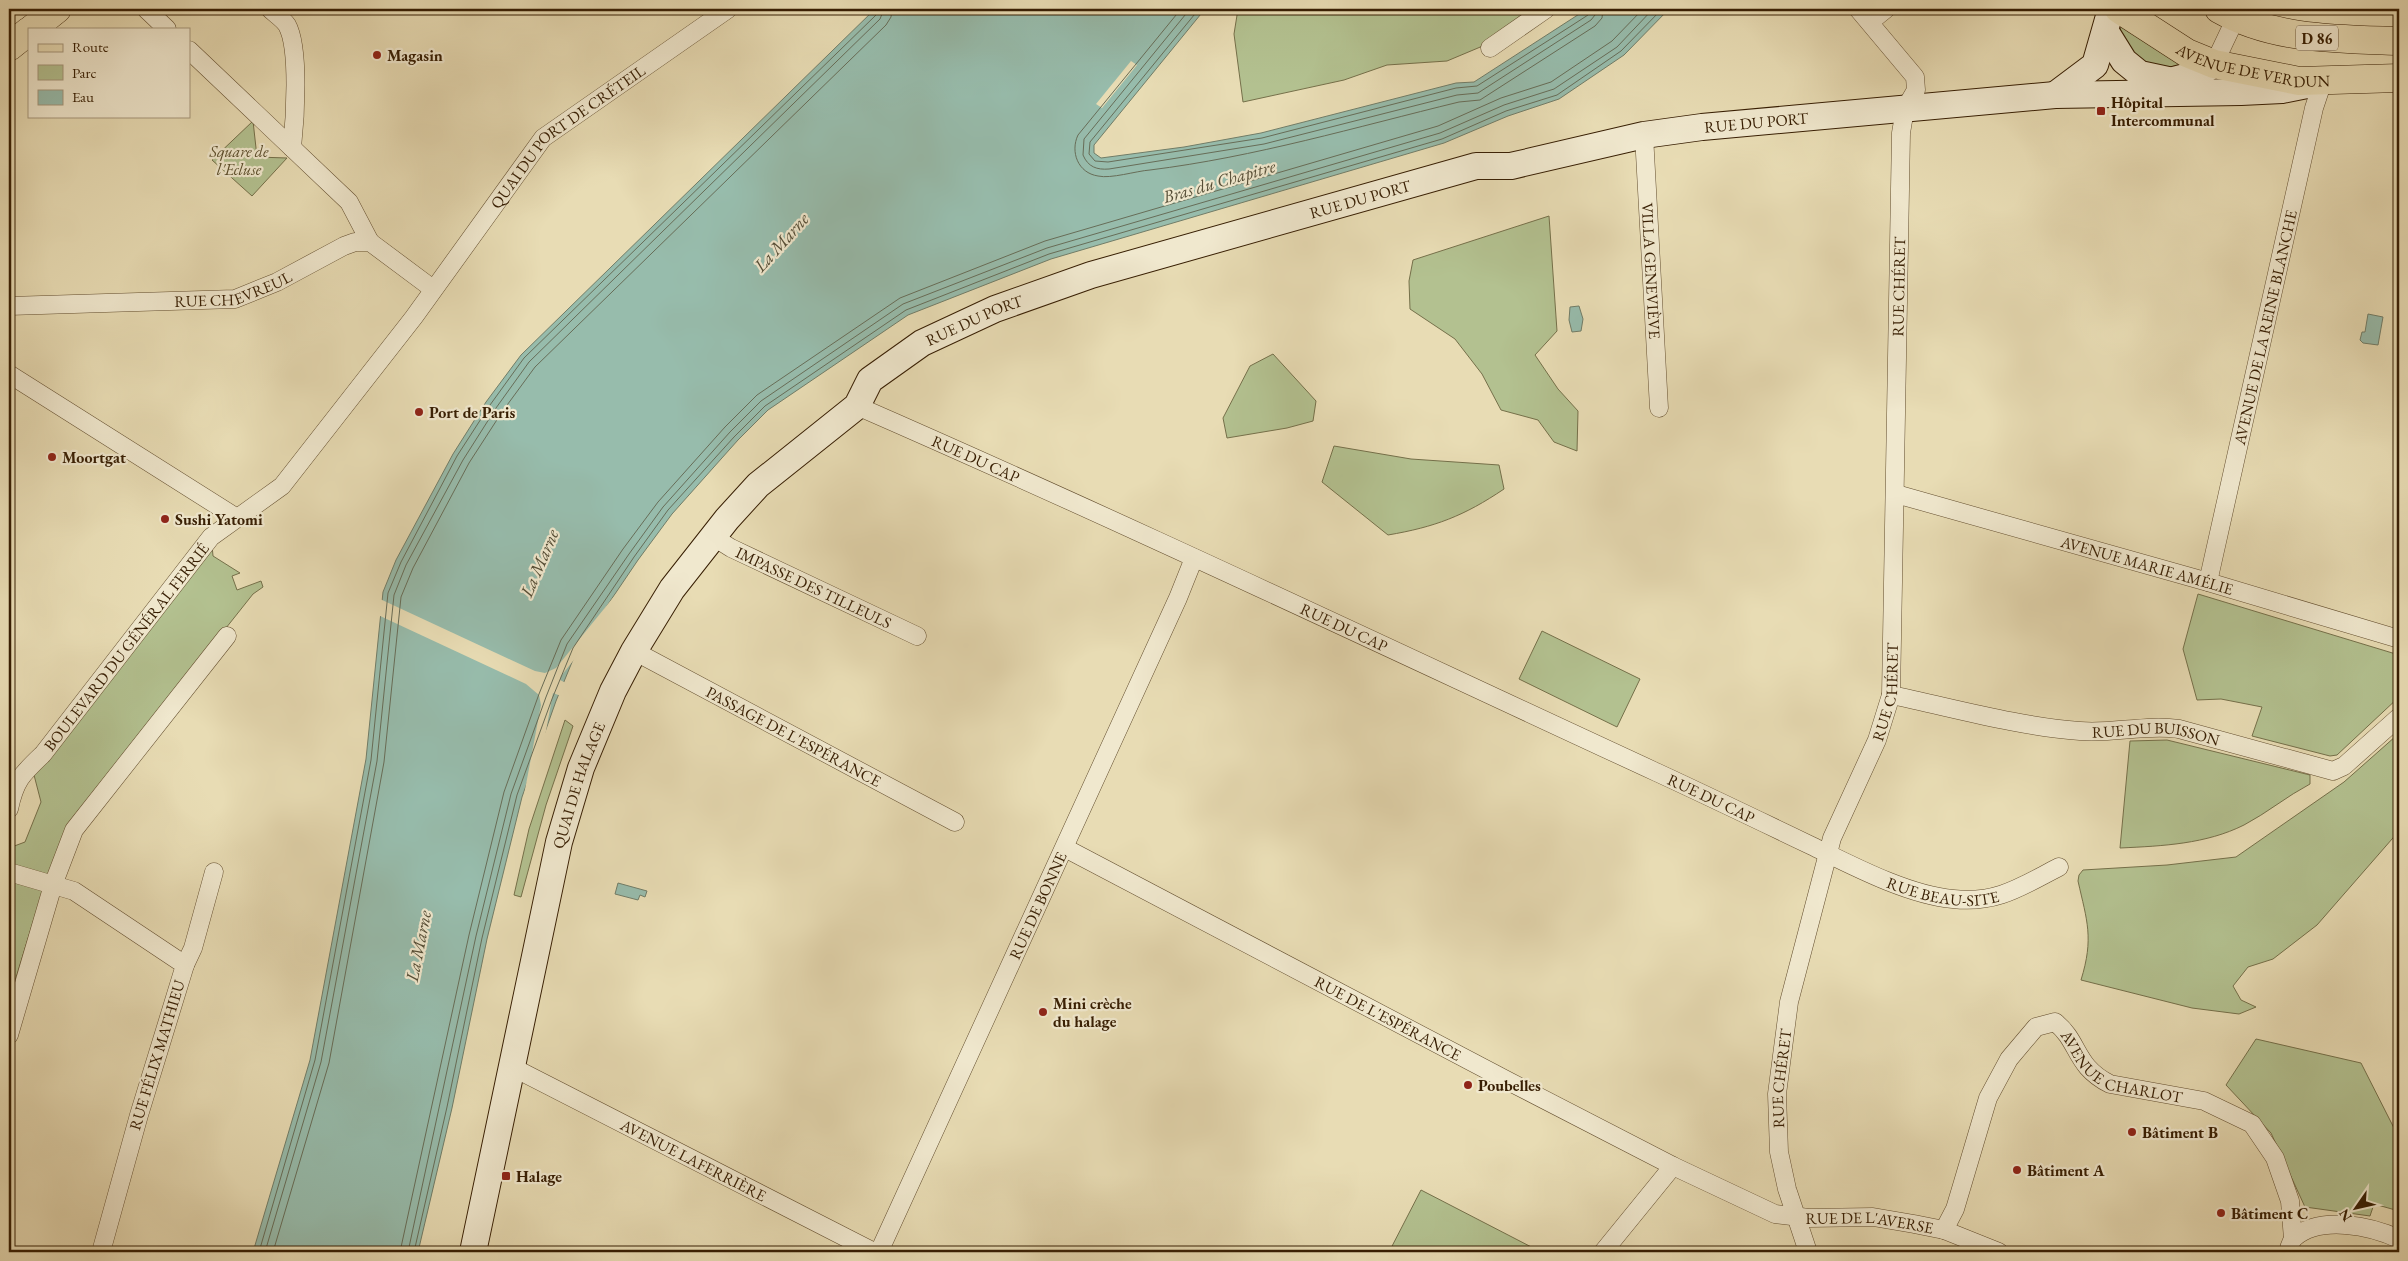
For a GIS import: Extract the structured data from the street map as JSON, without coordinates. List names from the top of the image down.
{
  "streets": {
    "main road": ["D 86", "AVENUE DE VERDUN"],
    "street": [
      "RUE DU PORT",
      "QUAI DU PORT DE CRÉTEIL",
      "VILLA GENEVIÈVE",
      "RUE CHEVREUL",
      "RUE CHÉRET",
      "AVENUE DE LA REINE BLANCHE",
      "RUE DU CAP",
      "AVENUE MARIE AMÉLIE",
      "IMPASSE DES TILLEULS",
      "BOULEVARD DU GÉNÉRAL FERRIÉ",
      "PASSAGE DE L'ESPÉRANCE",
      "RUE DU BUISSON",
      "QUAI DE HALAGE",
      "RUE BEAU-SITE",
      "RUE DE BONNE",
      "RUE DE L'ESPÉRANCE",
      "RUE FÉLIX MATHIEU",
      "AVENUE CHARLOT",
      "AVENUE LAFERRIÈRE",
      "RUE DE L'AVERSE"
    ]
  },
  "crossings": [
    ["AVENUE DE VERDUN", "AVENUE DE LA REINE BLANCHE"],
    ["RUE DU PORT", "VILLA GENEVIÈVE"],
    ["RUE DU PORT", "RUE CHÉRET"],
    ["RUE DU PORT", "RUE DU CAP"],
    ["RUE DU PORT", "QUAI DE HALAGE"],
    ["QUAI DU PORT DE CRÉTEIL", "BOULEVARD DU GÉNÉRAL FERRIÉ"],
    ["RUE CHÉRET", "RUE DU CAP"],
    ["RUE CHÉRET", "AVENUE MARIE AMÉLIE"],
    ["RUE CHÉRET", "RUE DU BUISSON"],
    ["RUE CHÉRET", "RUE BEAU-SITE"],
    ["RUE CHÉRET", "RUE DE L'ESPÉRANCE"],
    ["RUE CHÉRET", "RUE DE L'AVERSE"],
    ["AVENUE DE LA REINE BLANCHE", "AVENUE MARIE AMÉLIE"],
    ["RUE DU CAP", "QUAI DE HALAGE"],
    ["RUE DU CAP", "RUE BEAU-SITE"],
    ["RUE DU CAP", "RUE DE BONNE"],
    ["IMPASSE DES TILLEULS", "QUAI DE HALAGE"],
    ["PASSAGE DE L'ESPÉRANCE", "QUAI DE HALAGE"],
    ["QUAI DE HALAGE", "AVENUE LAFERRIÈRE"],
    ["RUE DE BONNE", "RUE DE L'ESPÉRANCE"],
    ["RUE DE L'ESPÉRANCE", "RUE DE L'AVERSE"],
    ["AVENUE CHARLOT", "RUE DE L'AVERSE"]
  ],
  "water": ["Bras du Chapitre", "La Marne"],
  "parks": ["Square de l'Ecluse"],
  "places": {
    "other": [
      "Magasin",
      "Port de Paris",
      "Moortgat",
      "Sushi Yatomi",
      "Mini crèche du halage",
      "Poubelles",
      "Bâtiment B",
      "Bâtiment A",
      "Bâtiment C"
    ],
    "transit": ["Hôpital Intercommunal", "Halage"]
  },
  "legend": ["Route", "Parc", "Eau"],
  "north": "bottom left"
}
